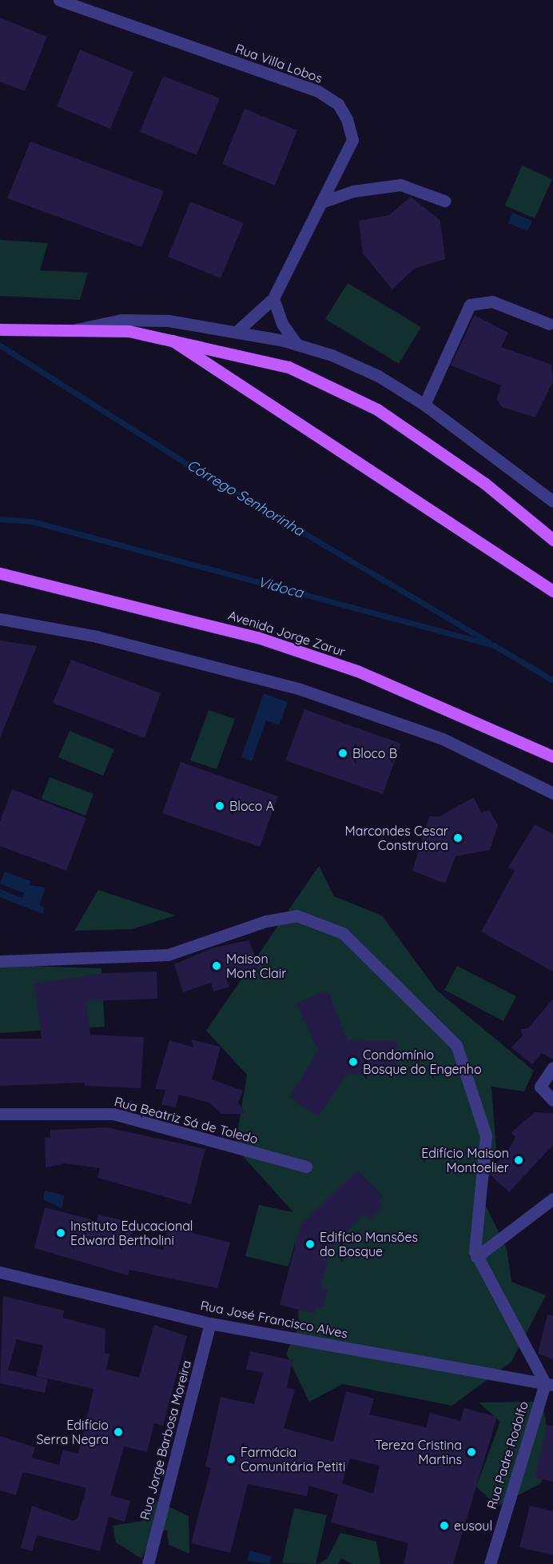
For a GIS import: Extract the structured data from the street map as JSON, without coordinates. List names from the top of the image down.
{
  "streets": {
    "main road": ["Avenida Jorge Zarur"],
    "street": [
      "Rua Villa Lobos",
      "Rua Beatriz Sá de Toledo",
      "Rua José Francisco Alves",
      "Rua Jorge Barbosa Moreira",
      "Rua Padre Rodolfo"
    ]
  },
  "crossings": [
    ["Rua José Francisco Alves", "Rua Jorge Barbosa Moreira"],
    ["Rua José Francisco Alves", "Rua Padre Rodolfo"]
  ],
  "water": ["Córrego Senhorinha", "Vidoca"],
  "places": [
    "Bloco B",
    "Bloco A",
    "Marcondes Cesar Construtora",
    "Maison Mont Clair",
    "Condomínio Bosque do Engenho",
    "Edifício Maison Montoelier",
    "Instituto Educacional Edward Bertholini",
    "Edifício Mansões do Bosque",
    "Edifício Serra Negra",
    "Tereza Cristina Martins",
    "Farmácia Comunitária Petiti",
    "eusoul"
  ]
}
